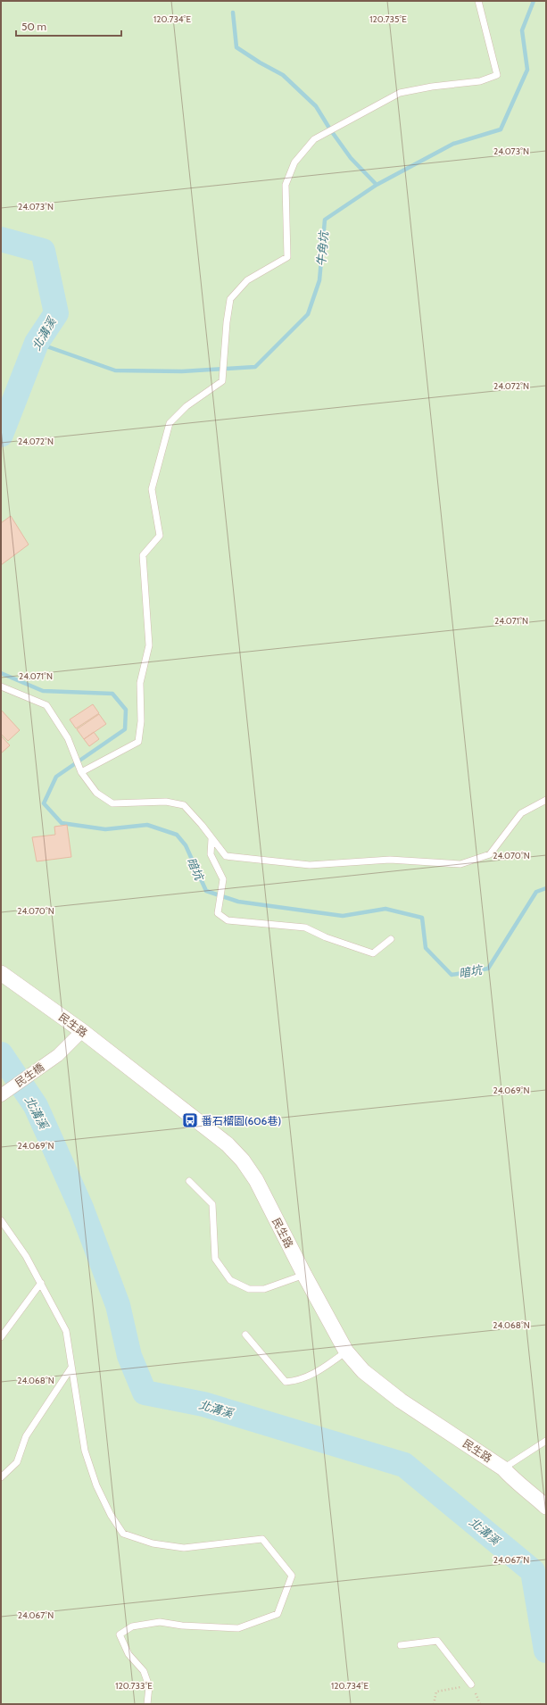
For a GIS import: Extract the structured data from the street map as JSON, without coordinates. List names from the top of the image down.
{
  "streets": {
    "street": ["民生路", "民生橋"]
  },
  "crossings": [
    ["民生路", "民生橋"]
  ],
  "water": ["牛角坑", "北溝溪", "暗坑"],
  "places": {
    "bus stop": ["番石榴園(606巷)"]
  },
  "scale_bar": "50 m",
  "coordinates": [
    "120.734°E",
    "120.735°E",
    "24.073°N",
    "24.072°N",
    "24.071°N",
    "24.070°N",
    "24.069°N",
    "24.068°N",
    "24.067°N",
    "120.733°E"
  ]
}
